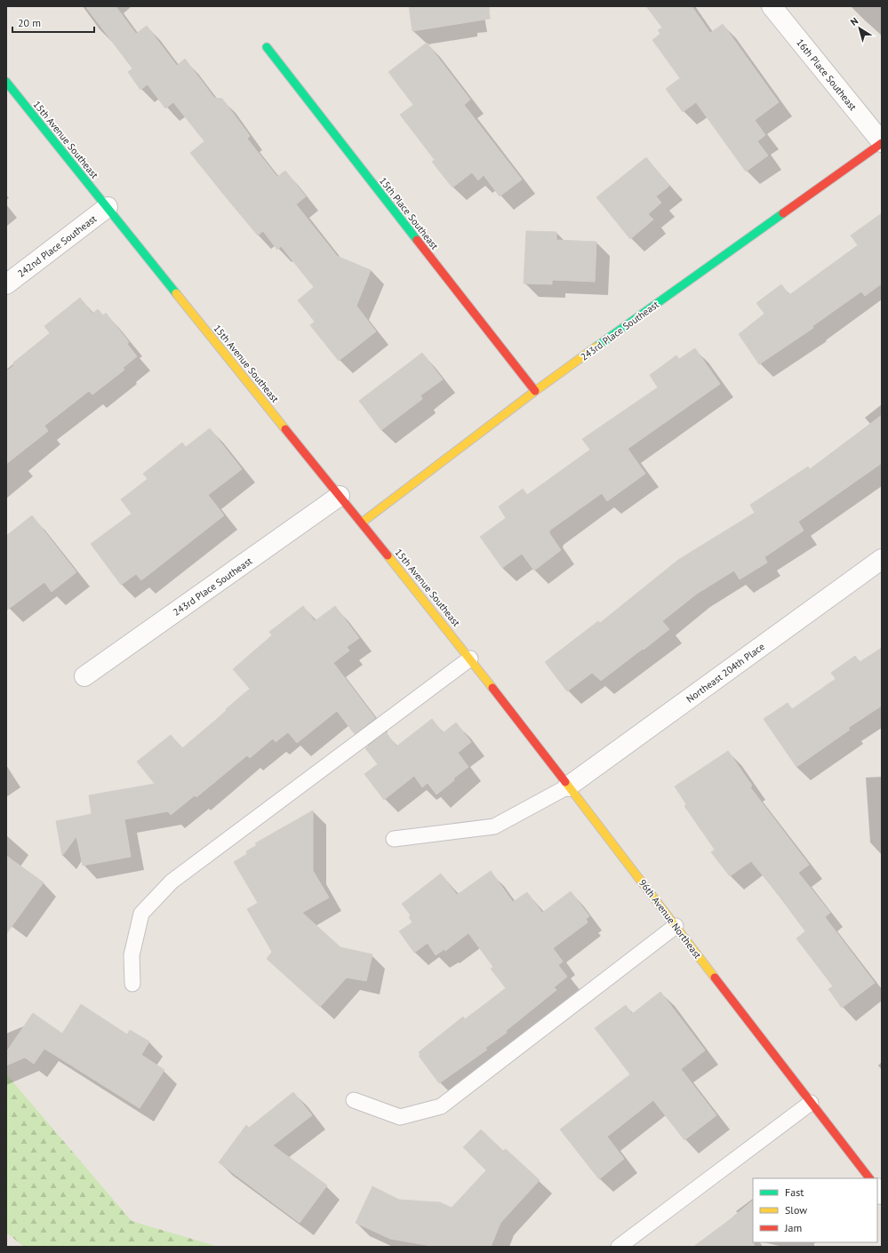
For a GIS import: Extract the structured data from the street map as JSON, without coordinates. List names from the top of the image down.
{
  "streets": {
    "street": [
      "16th Place Southeast",
      "15th Avenue Southeast",
      "15th Place Southeast",
      "242nd Place Southeast",
      "243rd Place Southeast",
      "Northeast 204th Place",
      "96th Avenue Northeast"
    ]
  },
  "crossings": [
    ["16th Place Southeast", "243rd Place Southeast"],
    ["15th Avenue Southeast", "242nd Place Southeast"],
    ["15th Avenue Southeast", "243rd Place Southeast"],
    ["15th Avenue Southeast", "96th Avenue Northeast"],
    ["15th Place Southeast", "243rd Place Southeast"],
    ["Northeast 204th Place", "96th Avenue Northeast"]
  ],
  "legend": ["Fast", "Slow", "Jam"],
  "scale_bar": "20 m",
  "north": "top left"
}
